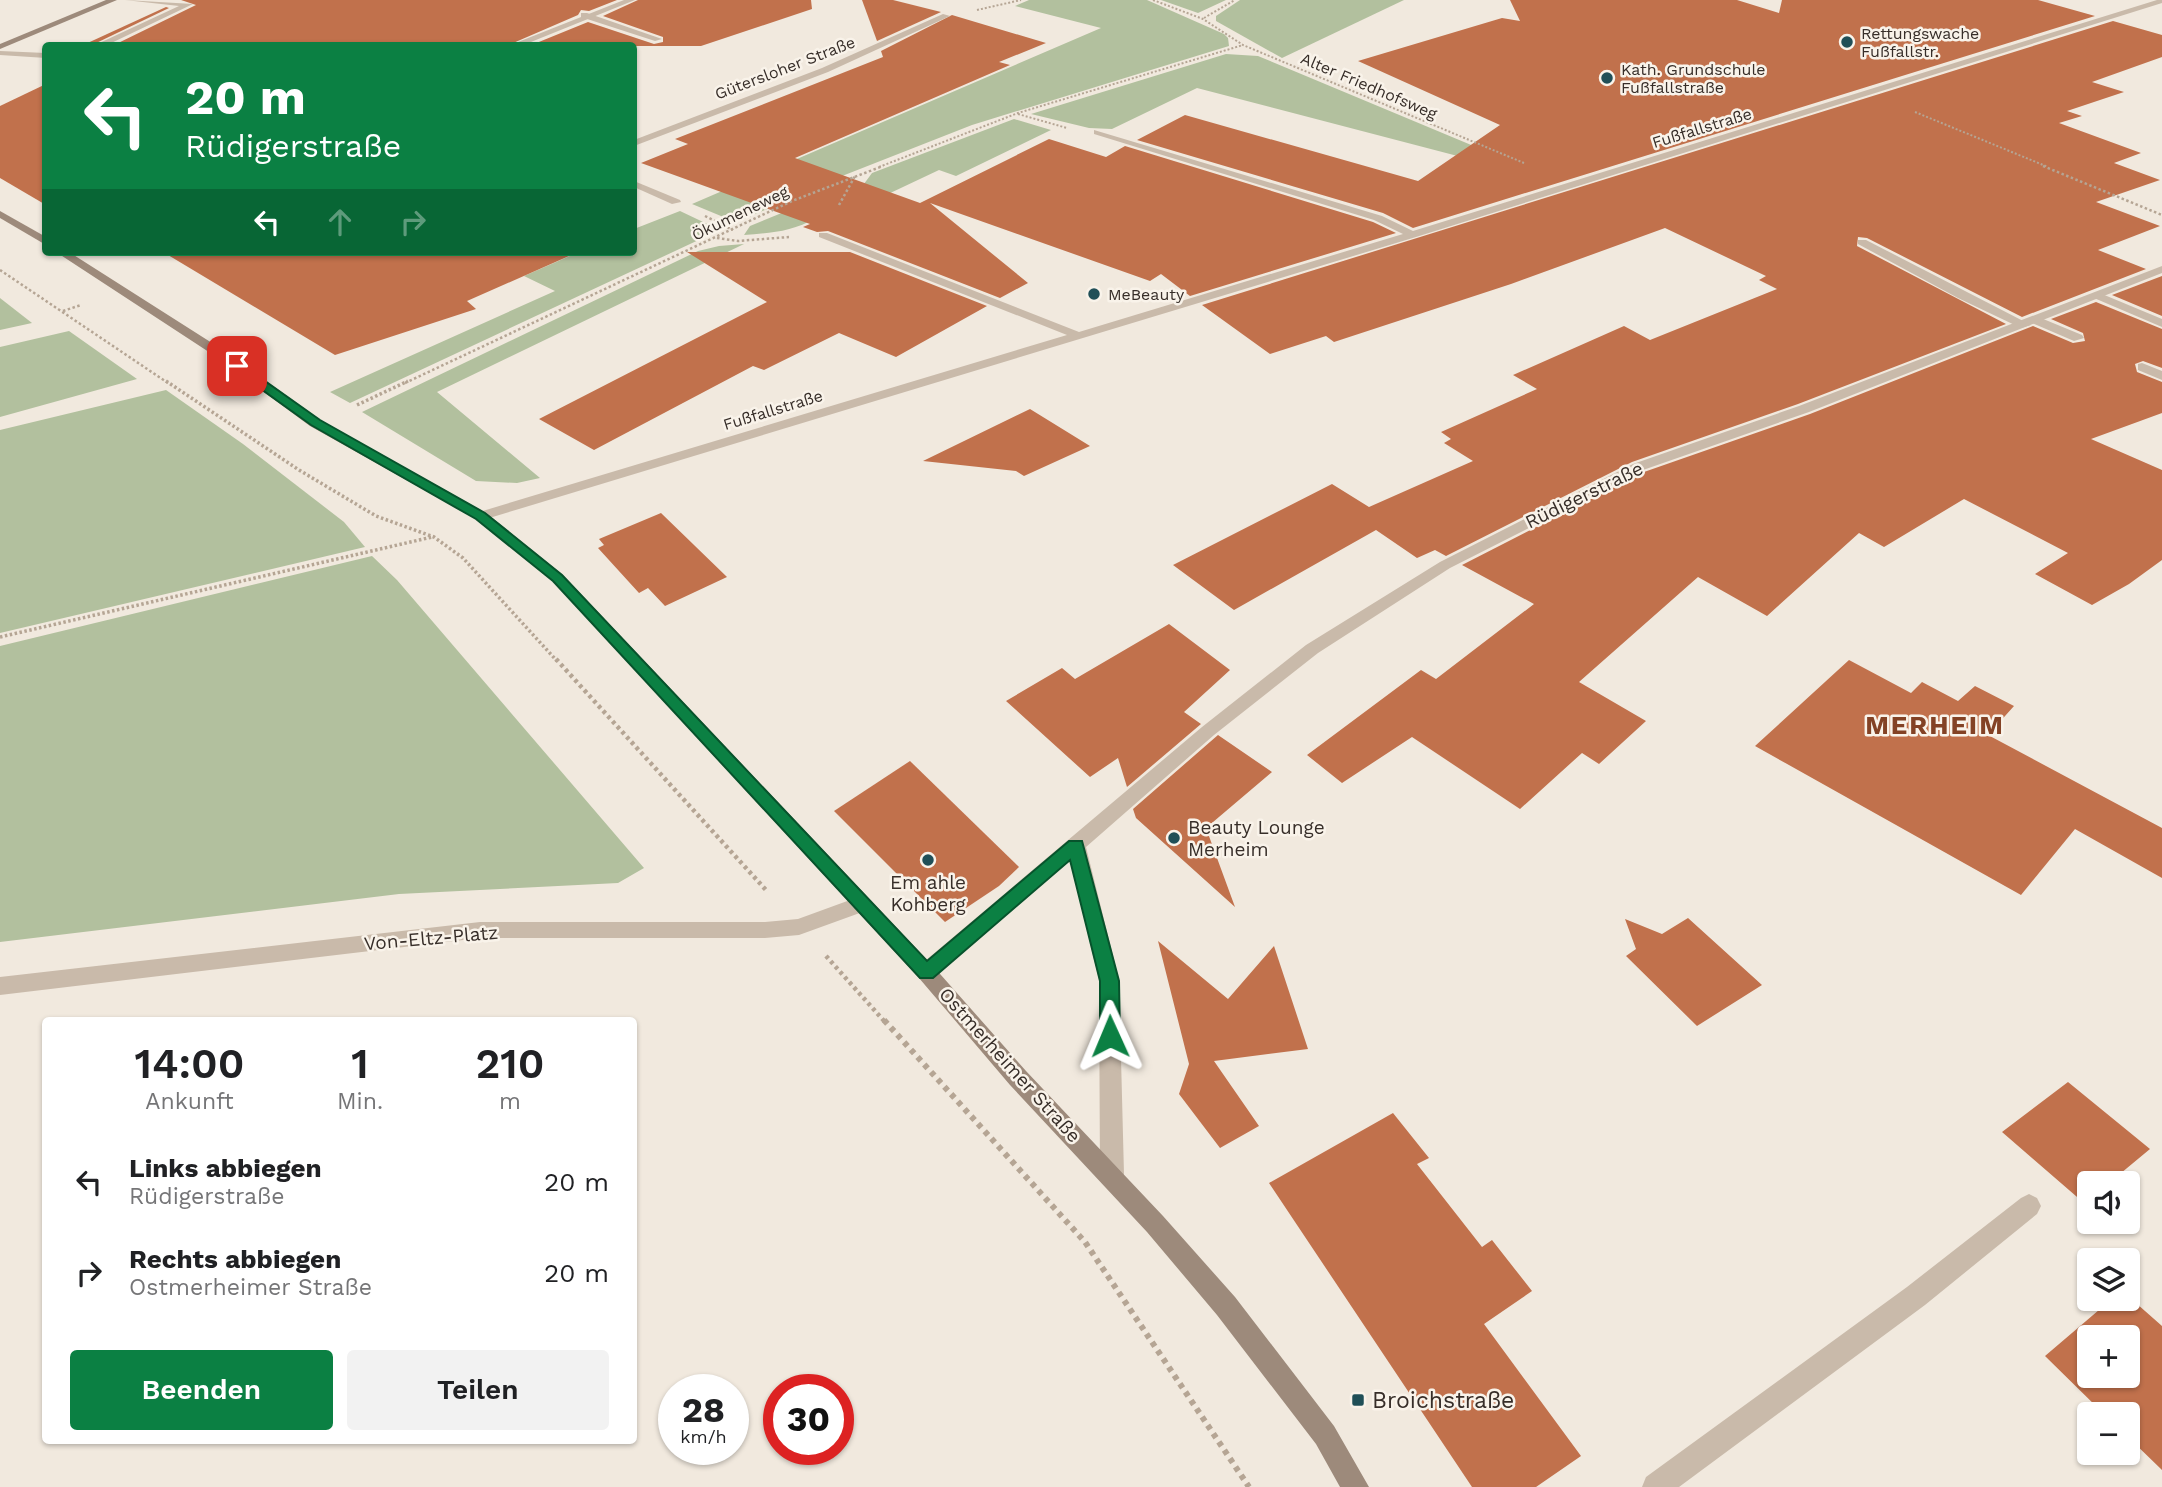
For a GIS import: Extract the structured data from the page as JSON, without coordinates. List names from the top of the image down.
{
  "streets": {
    "street": [
      "Gütersloher Straße",
      "Fußfallstraße",
      "Rüdigerstraße",
      "Von-Eltz-Platz",
      "Ostmerheimer Straße"
    ],
    "path": ["Alter Friedhofsweg", "Ökumeneweg"]
  },
  "crossings": [
    ["Alter Friedhofsweg", "Fußfallstraße"],
    ["Alter Friedhofsweg", "Ökumeneweg"],
    ["Fußfallstraße", "Ostmerheimer Straße"],
    ["Ökumeneweg", "Ostmerheimer Straße"],
    ["Rüdigerstraße", "Ostmerheimer Straße"],
    ["Von-Eltz-Platz", "Ostmerheimer Straße"]
  ],
  "districts": ["MERHEIM"],
  "places": {
    "other": [
      "Rettungswache Fußfallstr.",
      "Kath. Grundschule Fußfallstraße",
      "MeBeauty",
      "Beauty Lounge Merheim",
      "Em ahle Kohberg"
    ],
    "transit": ["Broichstraße"]
  },
  "page": {
    "turn": ["20 m", "Rüdigerstraße"],
    "eta": [
      "14:00",
      "Ankunft",
      "1",
      "Min.",
      "210",
      "m"
    ],
    "list": [
      {
        "name": "Links abbiegen",
        "note": "Rüdigerstraße",
        "value": "20 m"
      },
      {
        "name": "Rechts abbiegen",
        "note": "Ostmerheimer Straße",
        "value": "20 m"
      }
    ],
    "map_buttons": ["+", "−"],
    "buttons": ["Beenden", "Teilen"],
    "speed": "28 km/h",
    "limit": "30"
  }
}
